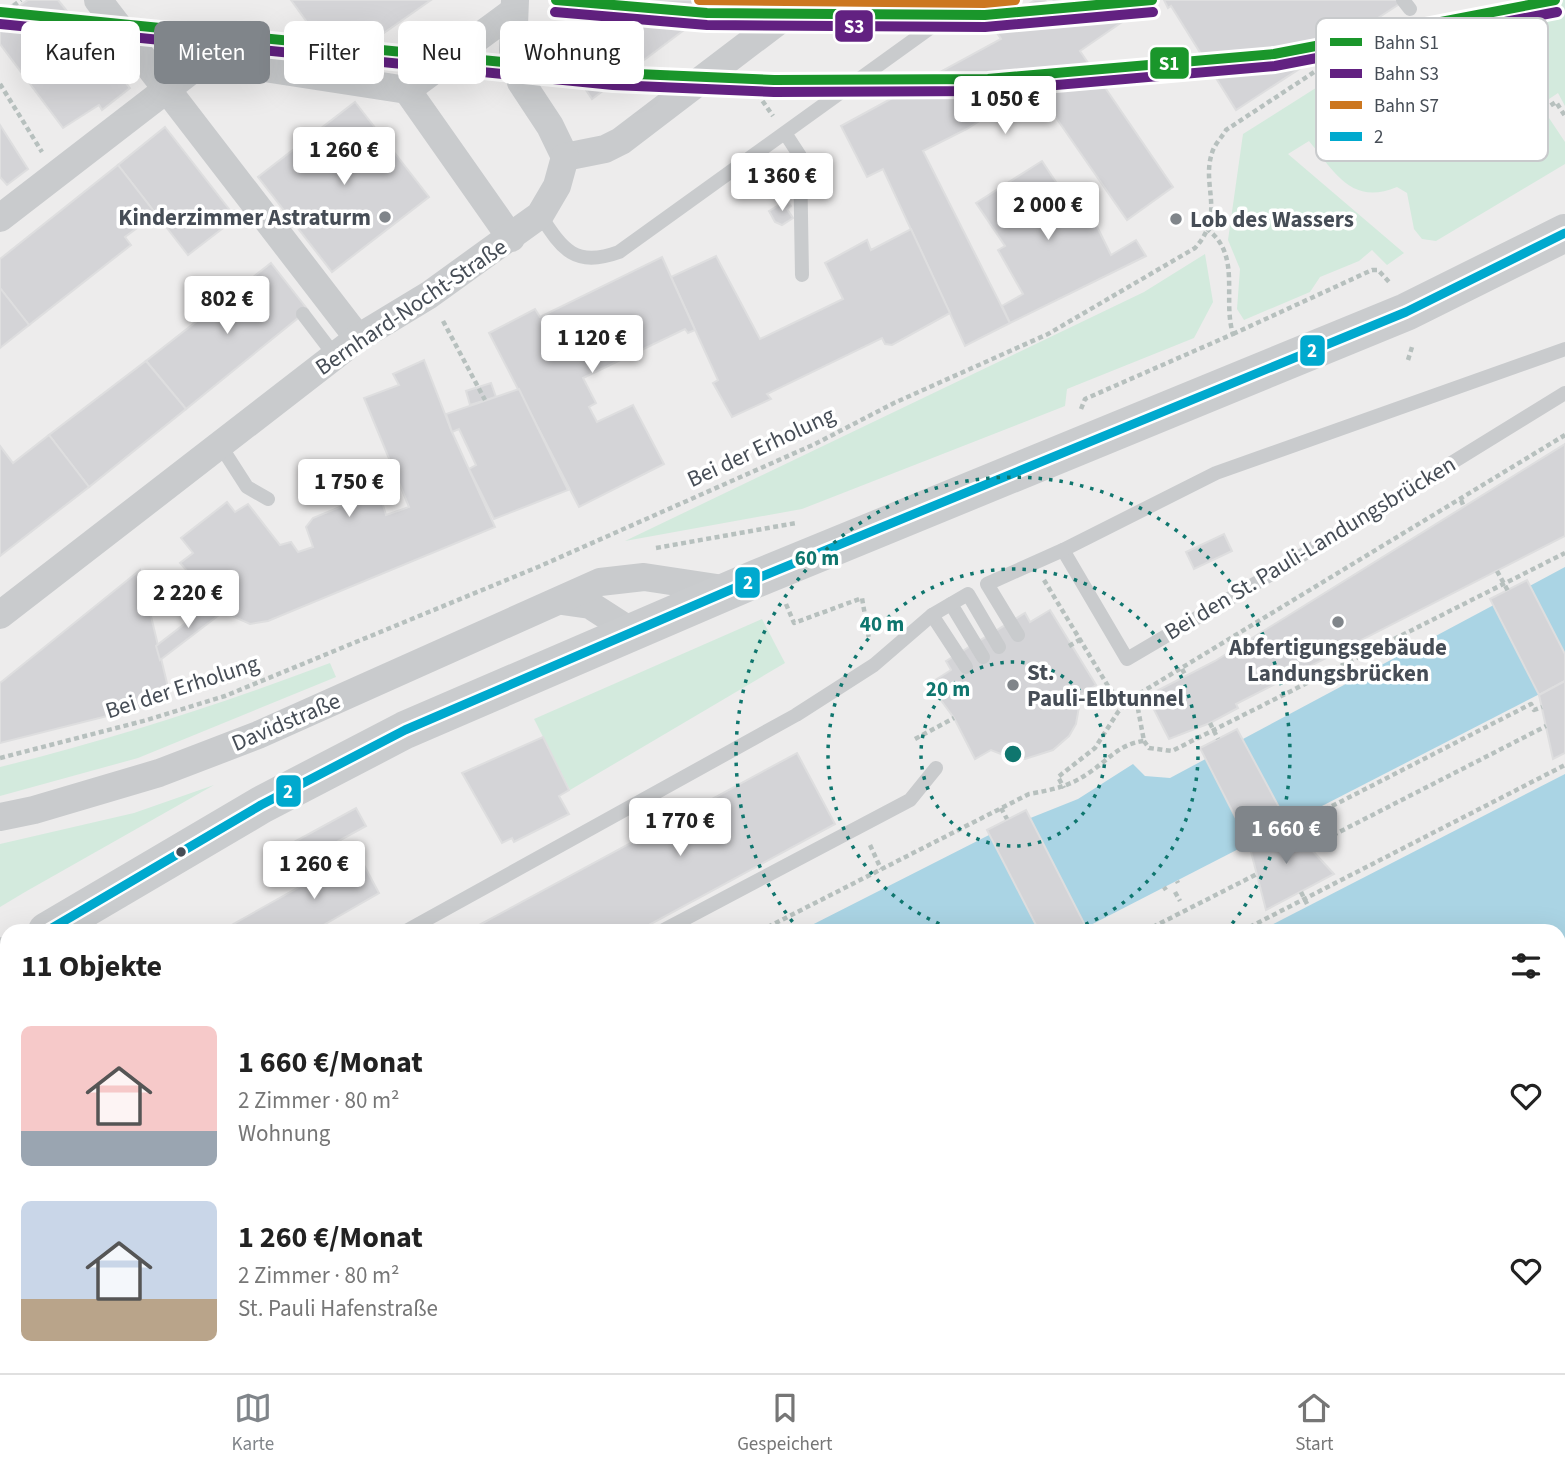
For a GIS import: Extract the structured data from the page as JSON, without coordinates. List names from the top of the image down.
{
  "streets": {
    "street": ["Bernhard-Nocht-Straße", "Davidstraße"],
    "lane": ["Bei den St. Pauli-Landungsbrücken"],
    "path": ["Bei der Erholung"]
  },
  "places": [
    "Kinderzimmer Astraturm",
    "Lob des Wassers",
    "Abfertigungsgebäude Landungsbrücken",
    "St. Pauli-Elbtunnel"
  ],
  "lines": [
    "rail line S1",
    "rail line S7",
    "rail line S3",
    "transit line 2"
  ],
  "legend": [
    "Bahn S1",
    "Bahn S3",
    "Bahn S7",
    "2"
  ],
  "page": {
    "chip": [
      "Kaufen",
      "Mieten",
      "Filter",
      "Neu",
      "Wohnung"
    ],
    "price": [
      "1 050 €",
      "1 260 €",
      "1 360 €",
      "2 000 €",
      "802 €",
      "1 120 €",
      "1 750 €",
      "2 220 €",
      "1 770 €",
      "1 660 €",
      "1 260 €"
    ],
    "heading": "11 Objekte",
    "list": [
      {
        "name": "1 660 €/Monat",
        "note": "2 Zimmer · 80 m² · Wohnung"
      },
      {
        "name": "1 260 €/Monat",
        "note": "2 Zimmer · 80 m² · St. Pauli Hafenstraße"
      }
    ],
    "tabs": ["Karte", "Gespeichert", "Start"]
  },
  "rings": ["60 m", "40 m", "20 m"]
}
